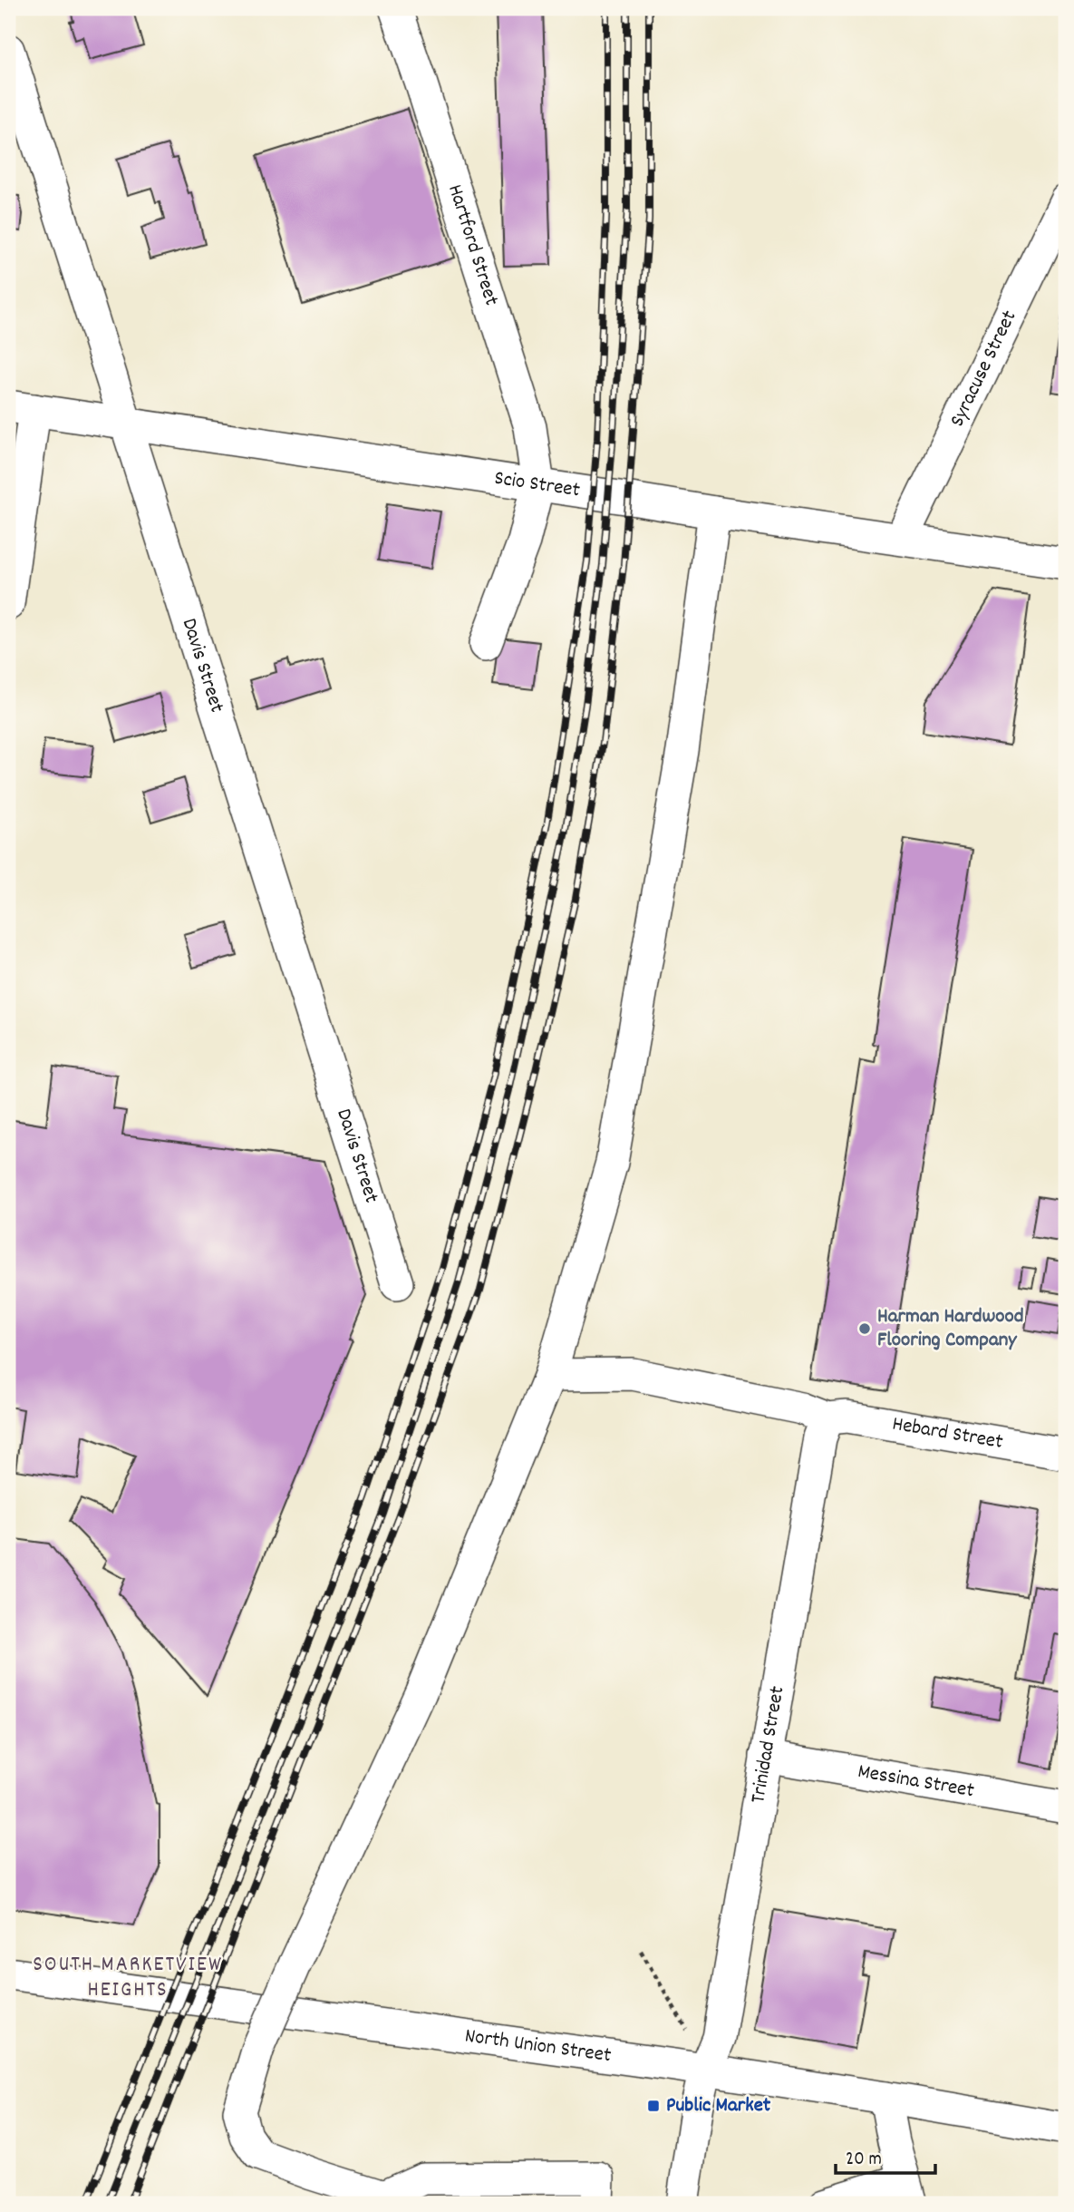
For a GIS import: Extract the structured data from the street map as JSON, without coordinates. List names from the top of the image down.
{
  "streets": {
    "street": [
      "Hartford Street",
      "Syracuse Street",
      "Scio Street",
      "Davis Street",
      "Hebard Street",
      "Trinidad Street",
      "Messina Street",
      "North Union Street"
    ]
  },
  "crossings": [
    ["Hartford Street", "Scio Street"],
    ["Syracuse Street", "Scio Street"],
    ["Scio Street", "Davis Street"],
    ["Hebard Street", "Trinidad Street"],
    ["Trinidad Street", "Messina Street"],
    ["Trinidad Street", "North Union Street"]
  ],
  "districts": ["SOUTH MARKETVIEW HEIGHTS"],
  "places": {
    "other": ["Harman Hardwood Flooring Company"],
    "transit": ["Public Market"]
  },
  "scale_bar": "20 m"
}
